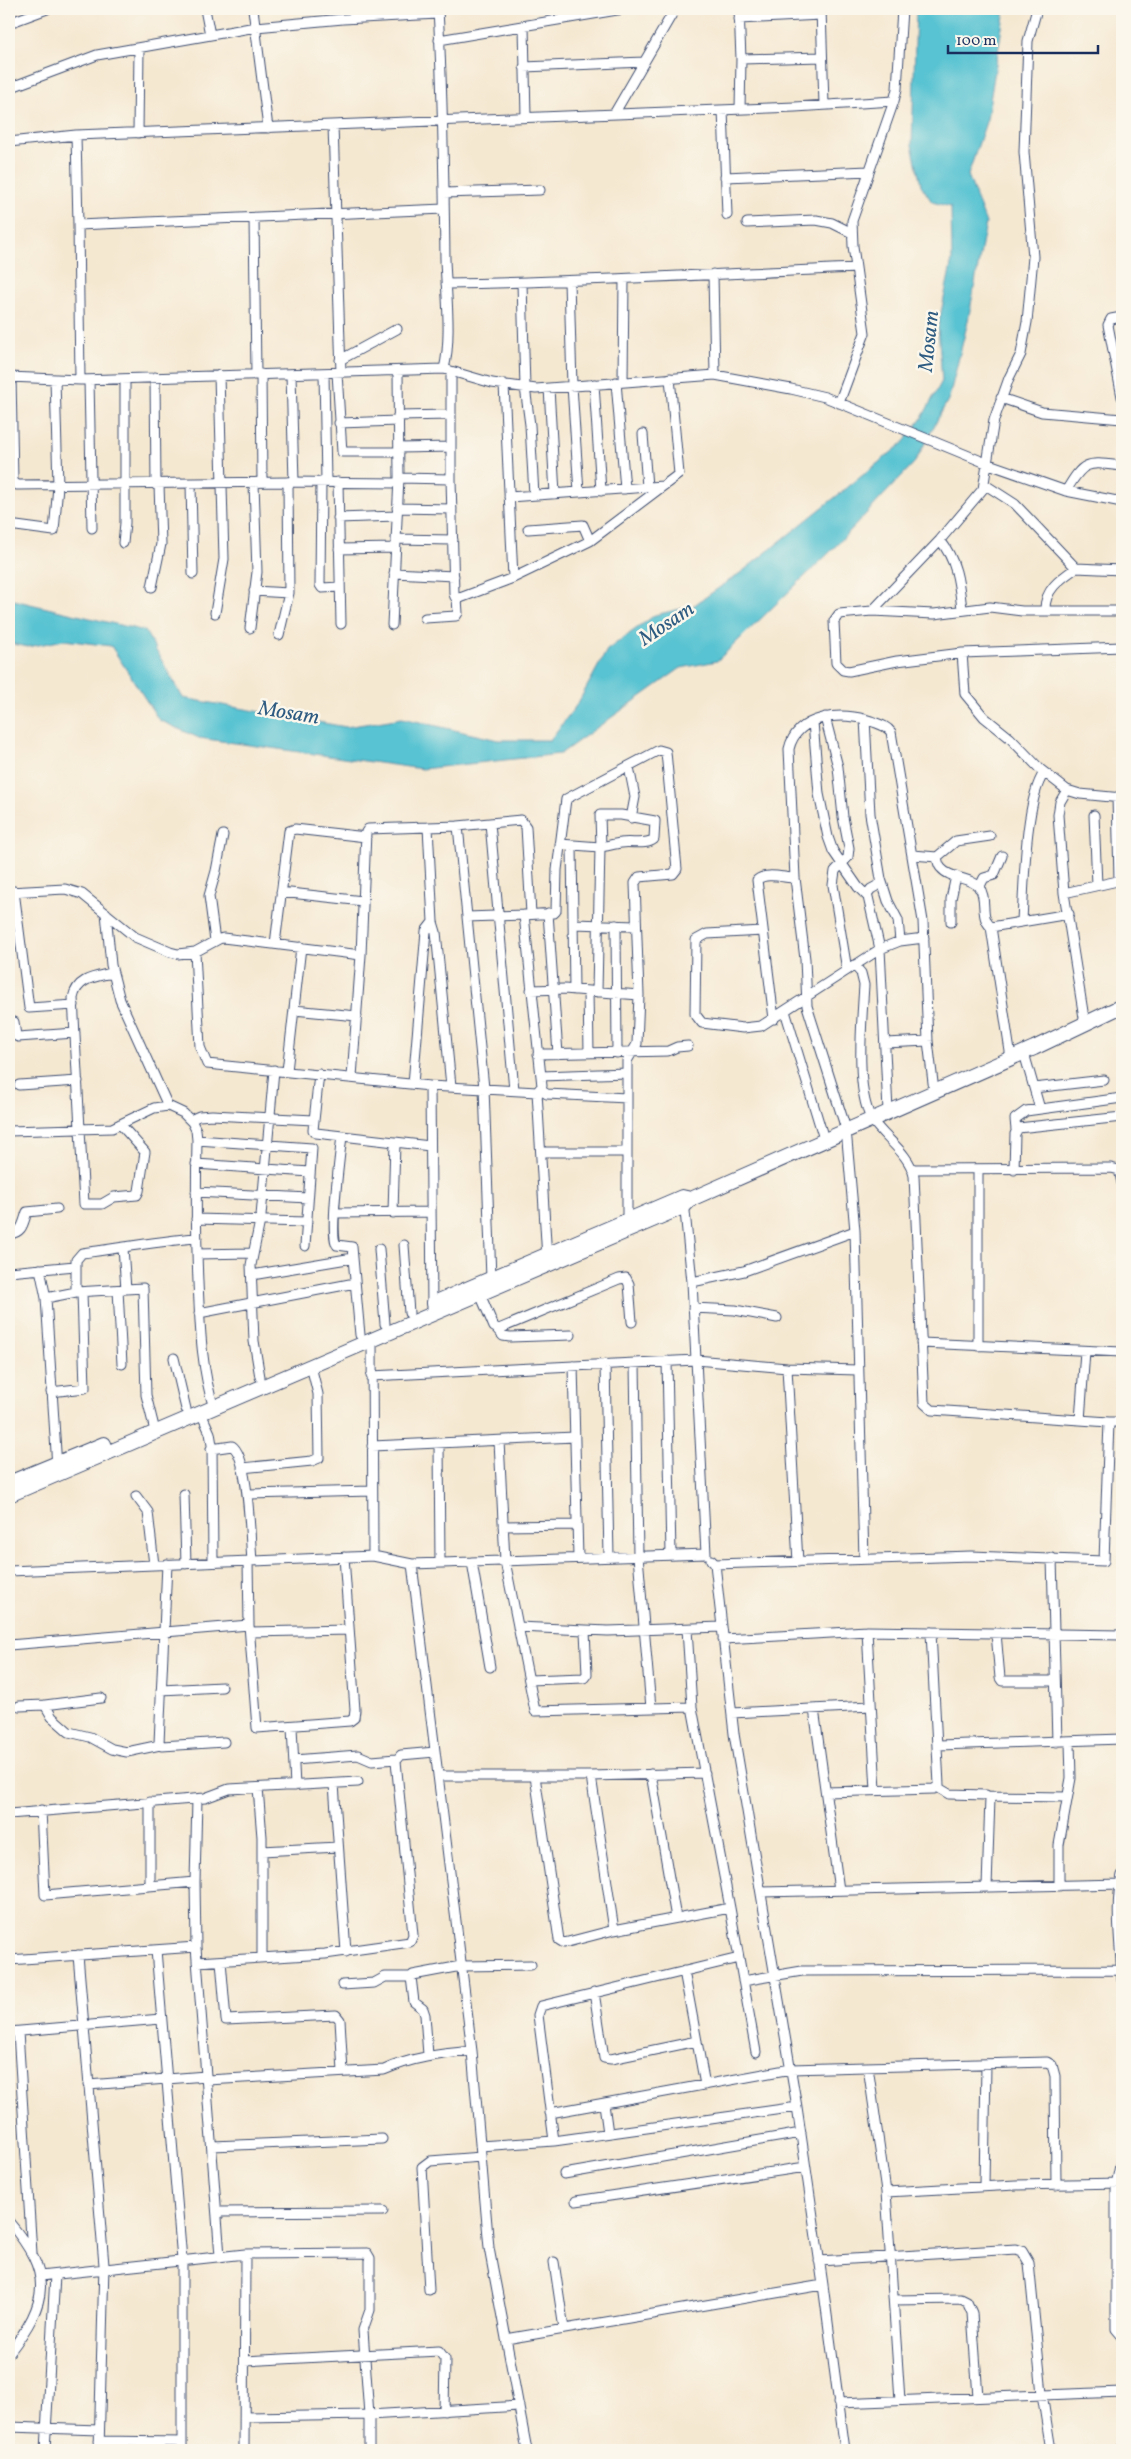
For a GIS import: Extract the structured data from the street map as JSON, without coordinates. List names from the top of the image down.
{
  "water": ["Mosam"],
  "scale_bar": "100 m"
}
